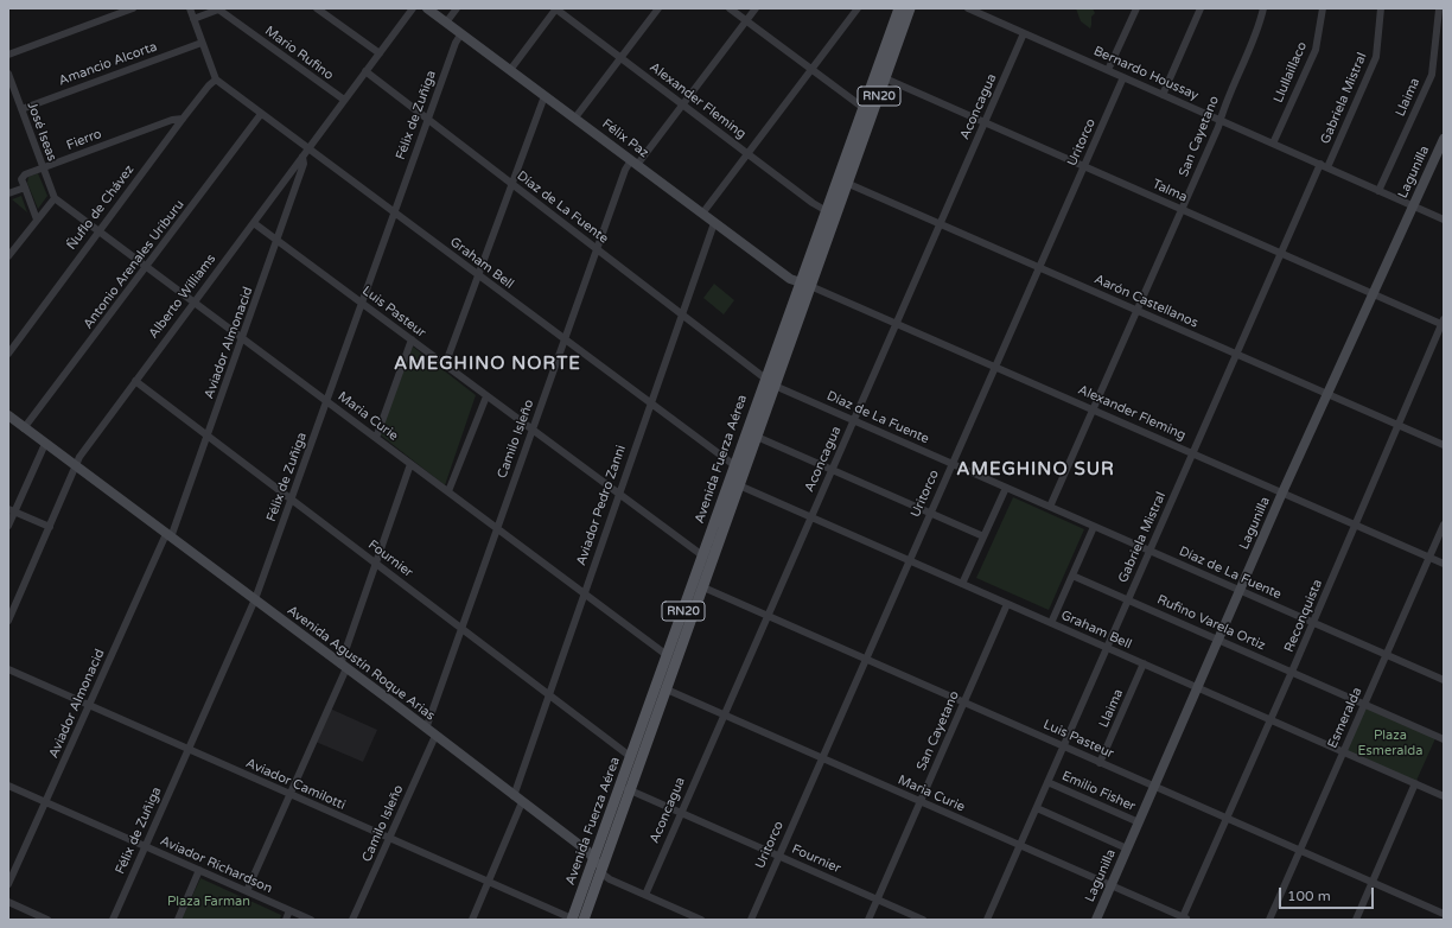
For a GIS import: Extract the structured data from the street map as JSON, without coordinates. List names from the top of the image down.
{
  "streets": {
    "main road": [
      "RN20",
      "Félix Paz",
      "Lagunilla",
      "Avenida Fuerza Aérea",
      "Avenida Agustín Roque Arias"
    ],
    "street": [
      "Mario Rufino",
      "Amancio Alcorta",
      "Llullaillaco",
      "Bernardo Houssay",
      "Llaima",
      "Gabriela Mistral",
      "Alexander Fleming",
      "Aconcagua",
      "Félix de Zuñiga",
      "José Iseas",
      "San Cayetano",
      "Fierro",
      "Uritorco",
      "Talma",
      "Ñuflo de Chávez",
      "Díaz de La Fuente",
      "Graham Bell",
      "Antonio Arenales Uriburu",
      "Alberto Williams",
      "Aarón Castellanos",
      "Luis Pasteur",
      "Aviador Almonacid",
      "Maria Curie",
      "Camilo Isleño",
      "Aviador Pedro Zanni",
      "Fournier",
      "Reconquista",
      "Rufino Varela Ortiz",
      "Esmeralda",
      "Aviador Camilotti",
      "Emilio Fisher",
      "Aviador Richardson"
    ]
  },
  "crossings": [
    ["Mario Rufino", "Alberto Williams"],
    ["Amancio Alcorta", "José Iseas"],
    ["Llullaillaco", "Bernardo Houssay"],
    ["Bernardo Houssay", "Llaima"],
    ["Bernardo Houssay", "Gabriela Mistral"],
    ["Bernardo Houssay", "Aconcagua"],
    ["Bernardo Houssay", "San Cayetano"],
    ["Bernardo Houssay", "Uritorco"],
    ["Bernardo Houssay", "Lagunilla"],
    ["Llaima", "Graham Bell"],
    ["Llaima", "Luis Pasteur"],
    ["Gabriela Mistral", "Alexander Fleming"],
    ["Gabriela Mistral", "Talma"],
    ["Gabriela Mistral", "Díaz de La Fuente"],
    ["Gabriela Mistral", "Graham Bell"],
    ["Gabriela Mistral", "Aarón Castellanos"],
    ["Gabriela Mistral", "Luis Pasteur"],
    ["Gabriela Mistral", "Maria Curie"],
    ["Gabriela Mistral", "Rufino Varela Ortiz"],
    ["Gabriela Mistral", "Emilio Fisher"],
    ["Alexander Fleming", "Aconcagua"],
    ["Alexander Fleming", "San Cayetano"],
    ["Alexander Fleming", "Félix Paz"],
    ["Alexander Fleming", "Uritorco"],
    ["Alexander Fleming", "Lagunilla"],
    ["Alexander Fleming", "Camilo Isleño"],
    ["Alexander Fleming", "Avenida Fuerza Aérea"],
    ["Alexander Fleming", "Reconquista"],
    ["Alexander Fleming", "Esmeralda"],
    ["Aconcagua", "Talma"],
    ["Aconcagua", "Díaz de La Fuente"],
    ["Aconcagua", "Graham Bell"],
    ["Aconcagua", "Aarón Castellanos"],
    ["Aconcagua", "Luis Pasteur"],
    ["Aconcagua", "Maria Curie"],
    ["Aconcagua", "Fournier"],
    ["Félix de Zuñiga", "Félix Paz"],
    ["Félix de Zuñiga", "Díaz de La Fuente"],
    ["Félix de Zuñiga", "Graham Bell"],
    ["Félix de Zuñiga", "Luis Pasteur"],
    ["Félix de Zuñiga", "Maria Curie"],
    ["Félix de Zuñiga", "Fournier"],
    ["Félix de Zuñiga", "Avenida Agustín Roque Arias"],
    ["Félix de Zuñiga", "Aviador Camilotti"],
    ["Félix de Zuñiga", "Aviador Richardson"],
    ["José Iseas", "Fierro"],
    ["José Iseas", "Maria Curie"],
    ["San Cayetano", "Talma"],
    ["San Cayetano", "Díaz de La Fuente"],
    ["San Cayetano", "Graham Bell"],
    ["San Cayetano", "Aarón Castellanos"],
    ["San Cayetano", "Luis Pasteur"],
    ["San Cayetano", "Maria Curie"],
    ["San Cayetano", "Fournier"],
    ["Félix Paz", "Camilo Isleño"],
    ["Félix Paz", "Avenida Fuerza Aérea"],
    ["Félix Paz", "Aviador Pedro Zanni"],
    ["Fierro", "Ñuflo de Chávez"],
    ["Uritorco", "Talma"],
    ["Uritorco", "Díaz de La Fuente"],
    ["Uritorco", "Graham Bell"],
    ["Uritorco", "Aarón Castellanos"],
    ["Uritorco", "Luis Pasteur"],
    ["Uritorco", "Maria Curie"],
    ["Uritorco", "Fournier"],
    ["Lagunilla", "Talma"],
    ["Lagunilla", "Díaz de La Fuente"],
    ["Lagunilla", "Graham Bell"],
    ["Lagunilla", "Aarón Castellanos"],
    ["Lagunilla", "Luis Pasteur"],
    ["Lagunilla", "Maria Curie"],
    ["Lagunilla", "Rufino Varela Ortiz"],
    ["Lagunilla", "Emilio Fisher"],
    ["Talma", "Avenida Fuerza Aérea"],
    ["Talma", "Reconquista"],
    ["Ñuflo de Chávez", "Graham Bell"],
    ["Ñuflo de Chávez", "Maria Curie"],
    ["Díaz de La Fuente", "Alberto Williams"],
    ["Díaz de La Fuente", "Camilo Isleño"],
    ["Díaz de La Fuente", "Avenida Fuerza Aérea"],
    ["Díaz de La Fuente", "Aviador Pedro Zanni"],
    ["Díaz de La Fuente", "Reconquista"],
    ["Díaz de La Fuente", "Esmeralda"],
    ["Graham Bell", "Antonio Arenales Uriburu"],
    ["Graham Bell", "Alberto Williams"],
    ["Graham Bell", "Camilo Isleño"],
    ["Graham Bell", "Avenida Fuerza Aérea"],
    ["Graham Bell", "Aviador Pedro Zanni"],
    ["Graham Bell", "Reconquista"],
    ["Graham Bell", "Esmeralda"],
    ["Antonio Arenales Uriburu", "Maria Curie"],
    ["Antonio Arenales Uriburu", "Avenida Agustín Roque Arias"],
    ["Alberto Williams", "Luis Pasteur"],
    ["Alberto Williams", "Aviador Almonacid"],
    ["Alberto Williams", "Maria Curie"],
    ["Alberto Williams", "Fournier"],
    ["Alberto Williams", "Avenida Agustín Roque Arias"],
    ["Aarón Castellanos", "Avenida Fuerza Aérea"],
    ["Aarón Castellanos", "Reconquista"],
    ["Luis Pasteur", "Aviador Almonacid"],
    ["Luis Pasteur", "Camilo Isleño"],
    ["Luis Pasteur", "Avenida Fuerza Aérea"],
    ["Luis Pasteur", "Aviador Pedro Zanni"],
    ["Luis Pasteur", "Reconquista"],
    ["Luis Pasteur", "Esmeralda"],
    ["Aviador Almonacid", "Maria Curie"],
    ["Aviador Almonacid", "Fournier"],
    ["Aviador Almonacid", "Avenida Agustín Roque Arias"],
    ["Aviador Almonacid", "Aviador Camilotti"],
    ["Aviador Almonacid", "Aviador Richardson"],
    ["Maria Curie", "Camilo Isleño"],
    ["Maria Curie", "Avenida Fuerza Aérea"],
    ["Maria Curie", "Aviador Pedro Zanni"],
    ["Maria Curie", "Reconquista"],
    ["Camilo Isleño", "Fournier"],
    ["Camilo Isleño", "Avenida Agustín Roque Arias"],
    ["Camilo Isleño", "Aviador Camilotti"],
    ["Avenida Fuerza Aérea", "Fournier"],
    ["Avenida Fuerza Aérea", "Avenida Agustín Roque Arias"],
    ["Avenida Fuerza Aérea", "Aviador Camilotti"],
    ["Aviador Pedro Zanni", "Fournier"],
    ["Aviador Pedro Zanni", "Avenida Agustín Roque Arias"],
    ["Aviador Pedro Zanni", "Aviador Camilotti"],
    ["Reconquista", "Rufino Varela Ortiz"],
    ["Rufino Varela Ortiz", "Esmeralda"]
  ],
  "districts": ["AMEGHINO NORTE", "AMEGHINO SUR"],
  "parks": ["Plaza Esmeralda", "Plaza Farman"],
  "scale_bar": "100 m"
}
